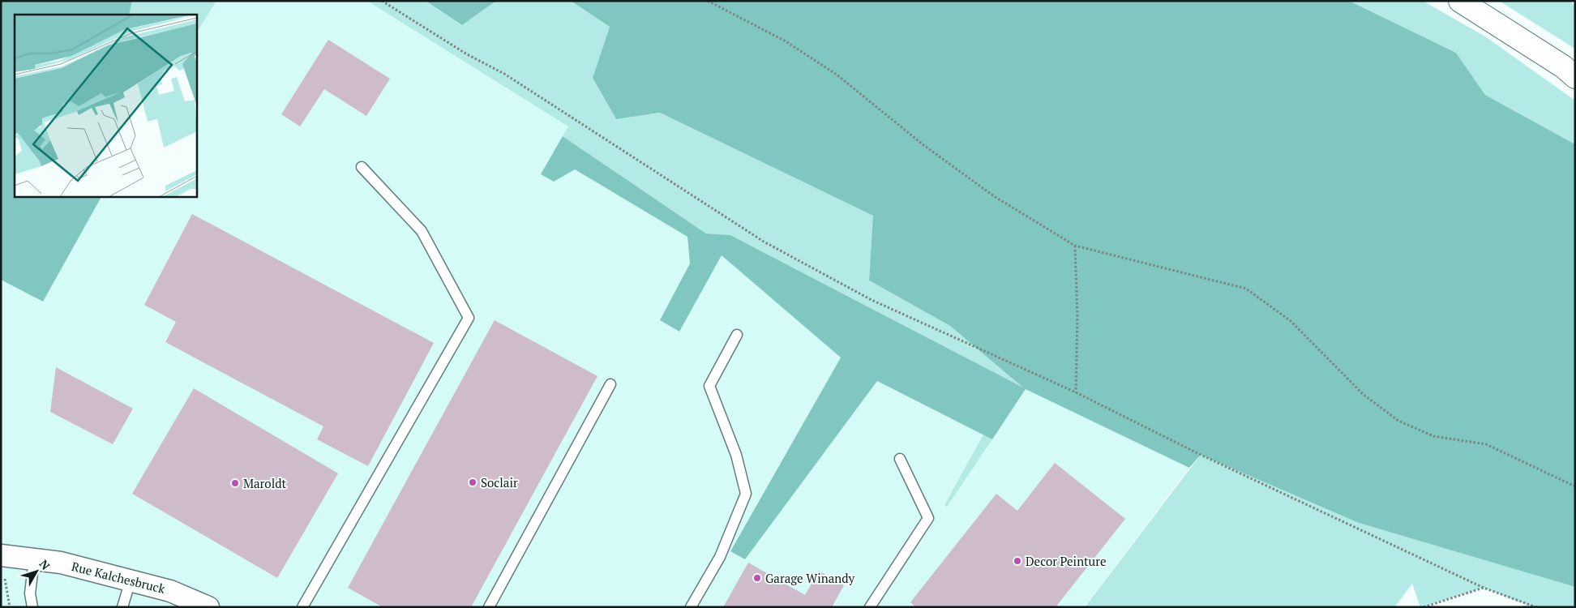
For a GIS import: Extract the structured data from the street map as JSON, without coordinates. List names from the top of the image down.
{
  "streets": {
    "street": ["Rue Kalchesbruck"]
  },
  "places": [
    "Soclair",
    "Maroldt",
    "Decor Peinture",
    "Garage Winandy"
  ],
  "north": "top right"
}
